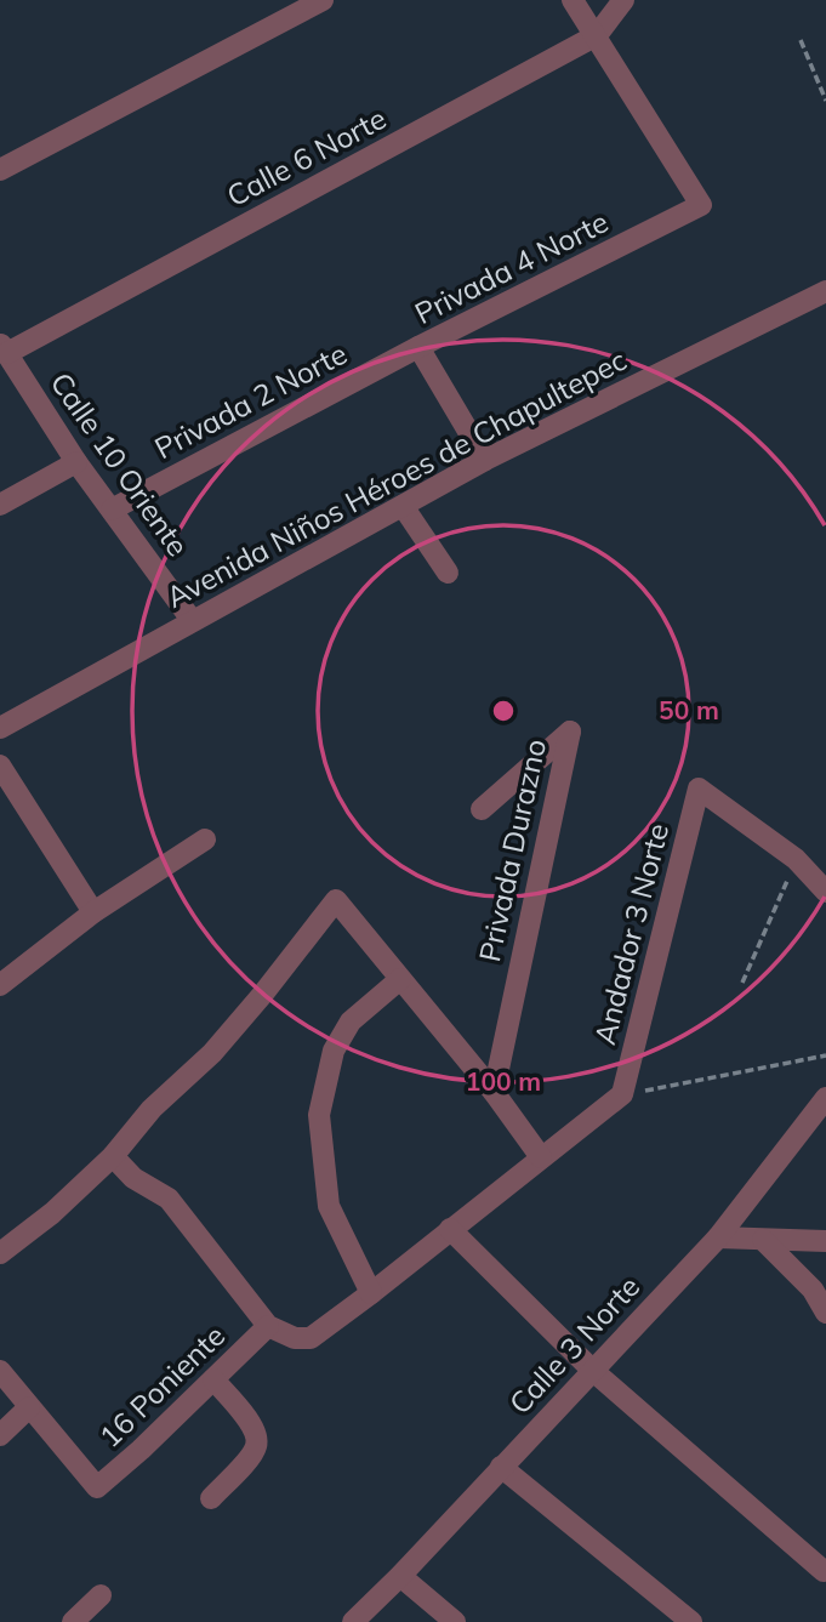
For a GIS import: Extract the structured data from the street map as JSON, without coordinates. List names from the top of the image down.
{
  "streets": {
    "street": [
      "Calle 6 Norte",
      "Privada 4 Norte",
      "Privada 2 Norte",
      "Calle 10 Oriente",
      "Avenida Niños Héroes de Chapultepec",
      "Privada Durazno",
      "Andador 3 Norte",
      "Calle 3 Norte",
      "16 Poniente"
    ]
  },
  "crossings": [
    ["Calle 6 Norte", "Privada 4 Norte"],
    ["Calle 6 Norte", "Calle 10 Oriente"],
    ["Privada 4 Norte", "Privada 2 Norte"],
    ["Privada 4 Norte", "Avenida Niños Héroes de Chapultepec"],
    ["Privada 2 Norte", "Calle 10 Oriente"],
    ["Calle 10 Oriente", "Avenida Niños Héroes de Chapultepec"]
  ],
  "rings": ["50 m", "100 m"]
}
